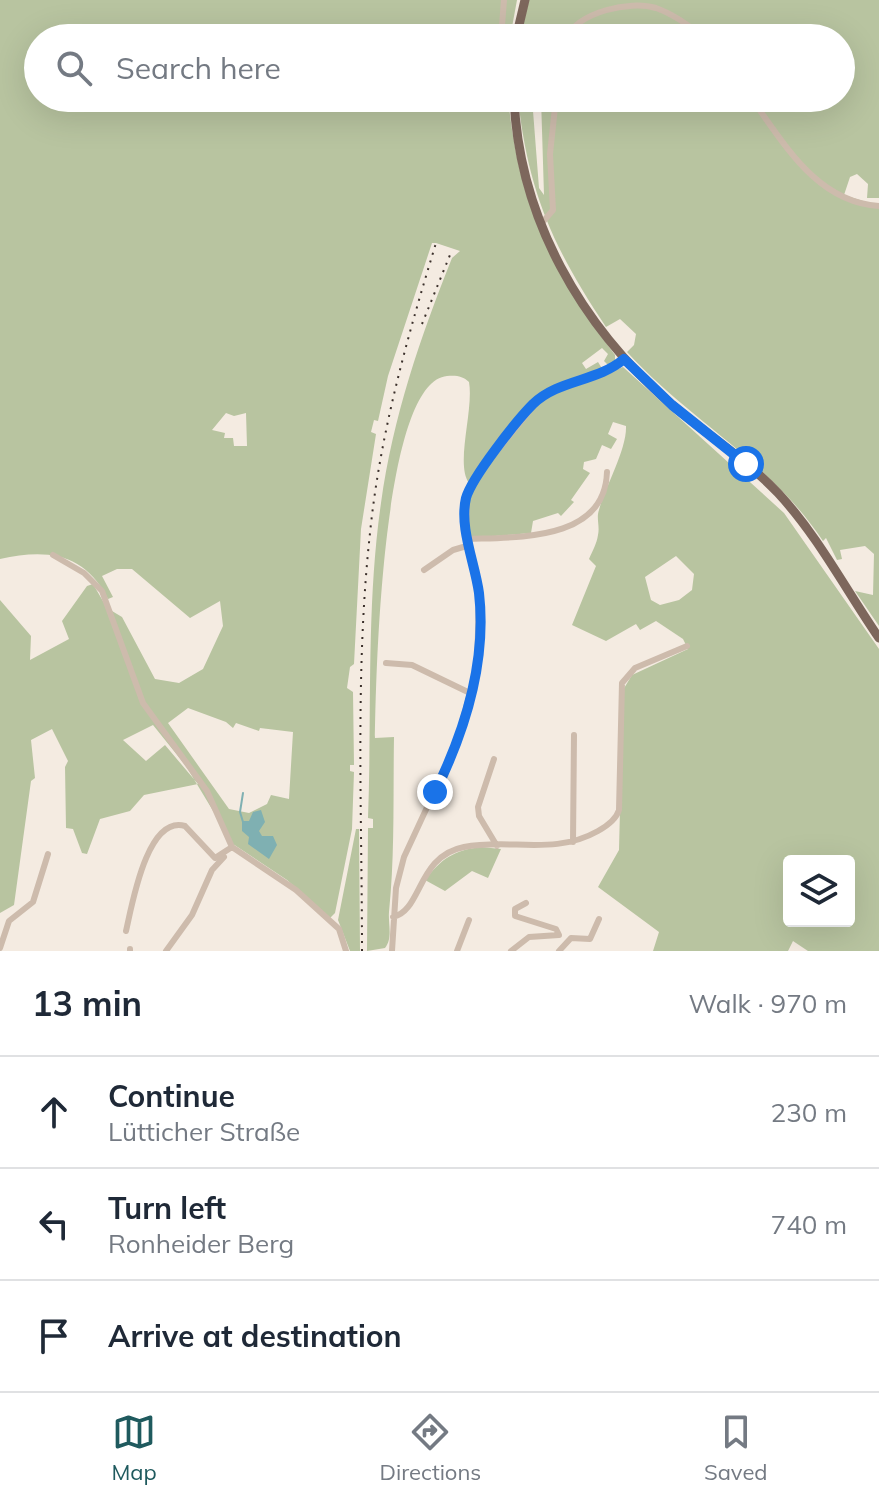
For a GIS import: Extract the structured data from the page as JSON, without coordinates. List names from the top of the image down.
{
  "page": {
    "search": "Search here",
    "heading": ["13 min", "Walk · 970 m"],
    "list": [
      ["Continue", "Lütticher Straße", "230 m"],
      ["Turn left", "Ronheider Berg", "740 m"],
      "Arrive at destination"
    ],
    "nav": ["Map", "Directions", "Saved"]
  }
}
